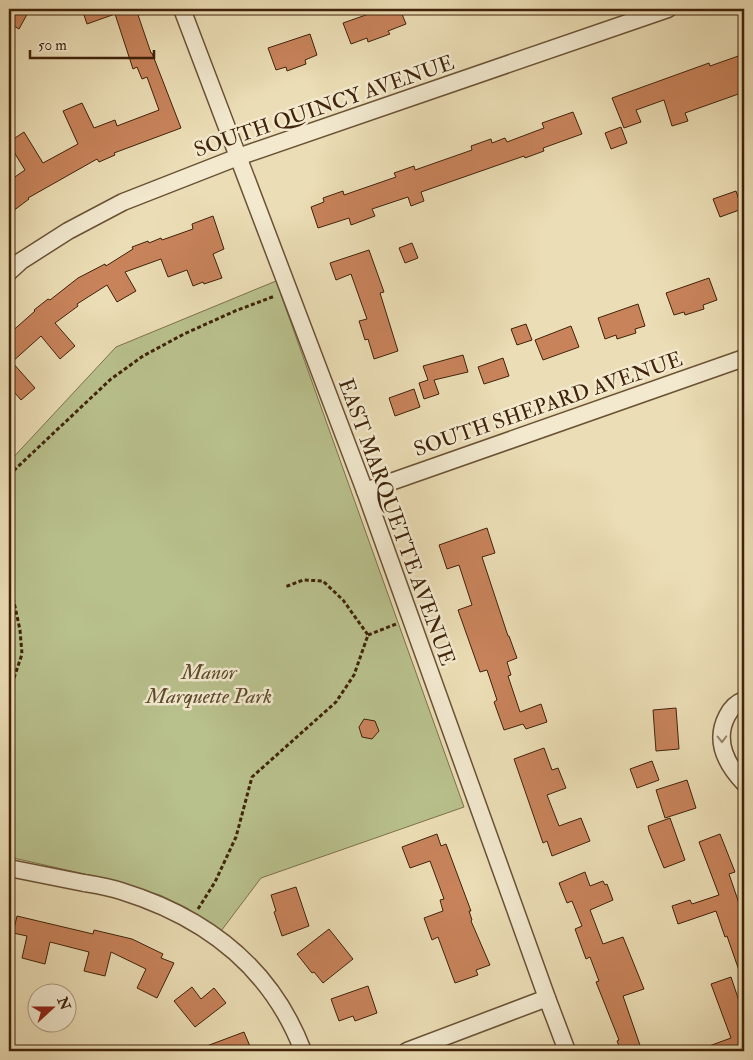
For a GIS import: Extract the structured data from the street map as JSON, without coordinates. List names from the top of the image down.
{
  "streets": {
    "street": ["SOUTH QUINCY AVENUE", "SOUTH SHEPARD AVENUE", "EAST MARQUETTE AVENUE"]
  },
  "crossings": [
    ["SOUTH QUINCY AVENUE", "EAST MARQUETTE AVENUE"],
    ["SOUTH SHEPARD AVENUE", "EAST MARQUETTE AVENUE"]
  ],
  "parks": ["Manor Marquette Park"],
  "scale_bar": "50 m",
  "north": "right"
}
